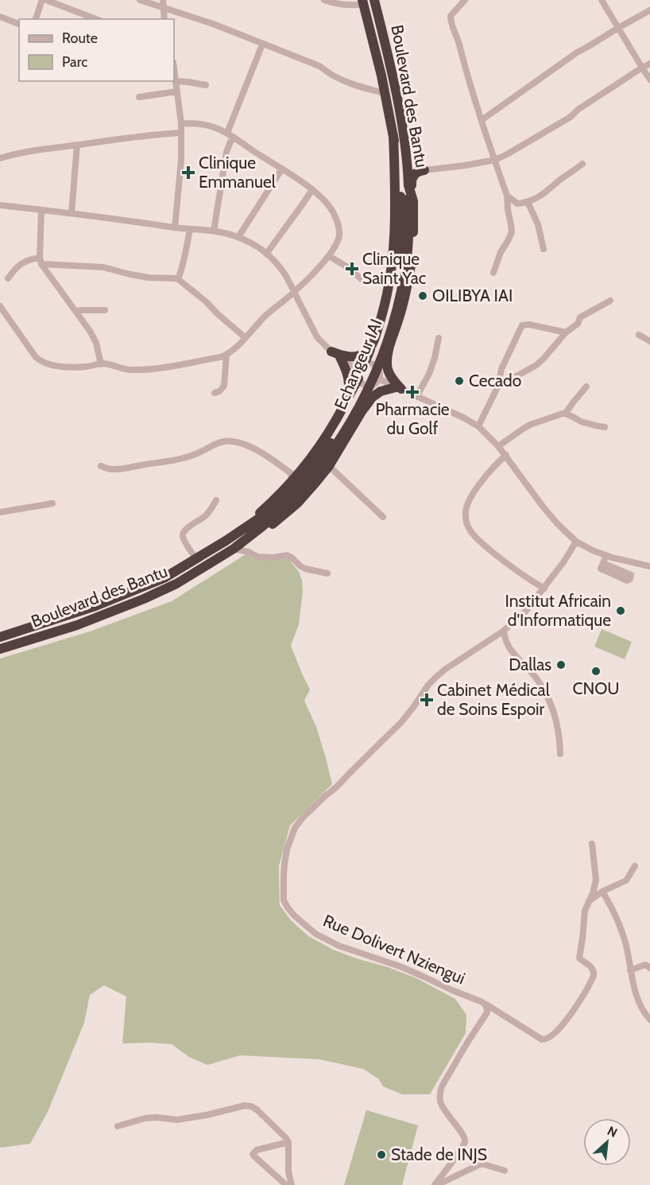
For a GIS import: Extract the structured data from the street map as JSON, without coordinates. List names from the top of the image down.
{
  "streets": {
    "highway": ["Boulevard des Bantu", "Echangeur IAI"],
    "street": ["Rue Dolivert Nziengui"]
  },
  "crossings": [
    ["Boulevard des Bantu", "Echangeur IAI"]
  ],
  "places": {
    "health": [
      "Clinique Emmanuel",
      "Clinique Saint Yac",
      "Pharmacie du Golf",
      "Cabinet Médical de Soins Espoir"
    ],
    "other": [
      "OILIBYA IAI",
      "Cecado",
      "Institut Africain d'Informatique",
      "Dallas",
      "CNOU",
      "Stade de INJS"
    ]
  },
  "legend": ["Route", "Parc"],
  "north": "top right"
}
